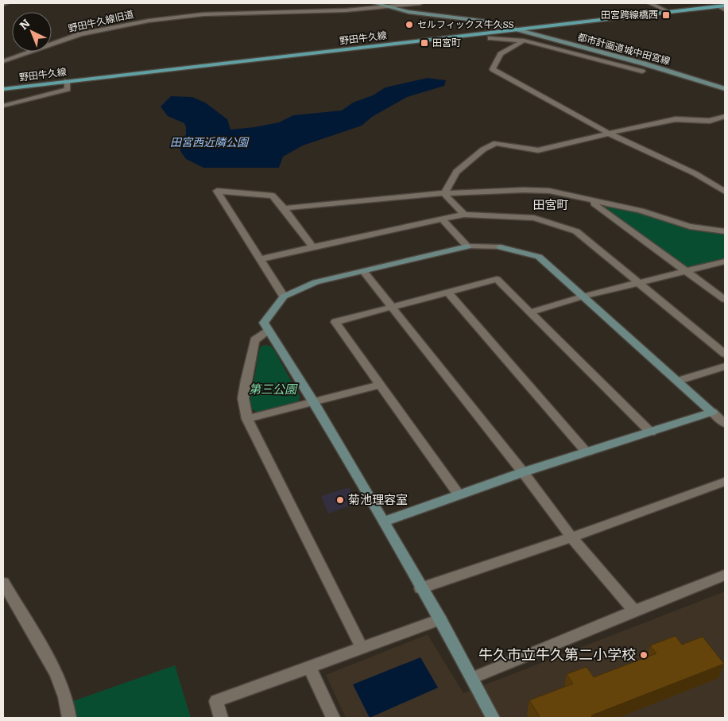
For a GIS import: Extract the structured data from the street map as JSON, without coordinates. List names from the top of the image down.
{
  "streets": {
    "main road": ["野田牛久線"],
    "street": ["野田牛久線旧道", "都市計画道城中田宮線"]
  },
  "crossings": [
    ["野田牛久線旧道", "都市計画道城中田宮線"],
    ["野田牛久線", "都市計画道城中田宮線"]
  ],
  "districts": ["田宮町"],
  "water": ["田宮西近隣公園"],
  "parks": ["第三公園"],
  "places": {
    "transit": ["田宮跨線橋西", "田宮町"],
    "other": ["セルフィックス牛久SS", "菊池理容室", "牛久市立牛久第二小学校"]
  },
  "north": "top left"
}
